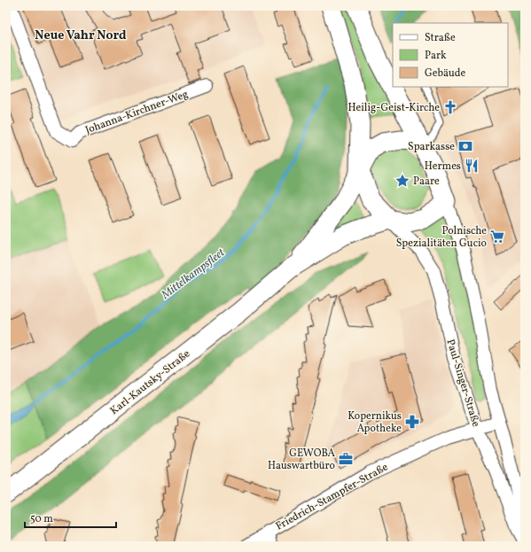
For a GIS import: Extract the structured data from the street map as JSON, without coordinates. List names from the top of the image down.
{
  "streets": {
    "street": [
      "Johanna-Kirchner-Weg",
      "Karl-Kautsky-Straße",
      "Paul-Singer-Straße",
      "Friedrich-Stampfer-Straße"
    ]
  },
  "crossings": [
    ["Karl-Kautsky-Straße", "Paul-Singer-Straße"],
    ["Paul-Singer-Straße", "Friedrich-Stampfer-Straße"]
  ],
  "districts": ["Neue Vahr Nord"],
  "water": ["Mittelkampsfleet"],
  "places": {
    "church": ["Heilig-Geist-Kirche"],
    "bank": ["Sparkasse"],
    "restaurant": ["Hermes"],
    "place": ["Paare"],
    "supermarket": ["Polnische Spezialitäten Gucio"],
    "pharmacy": ["Kopernikus Apotheke"],
    "office": ["GEWOBA Hauswartbüro"]
  },
  "legend": ["Straße", "Park", "Gebäude"],
  "scale_bar": "50 m"
}
